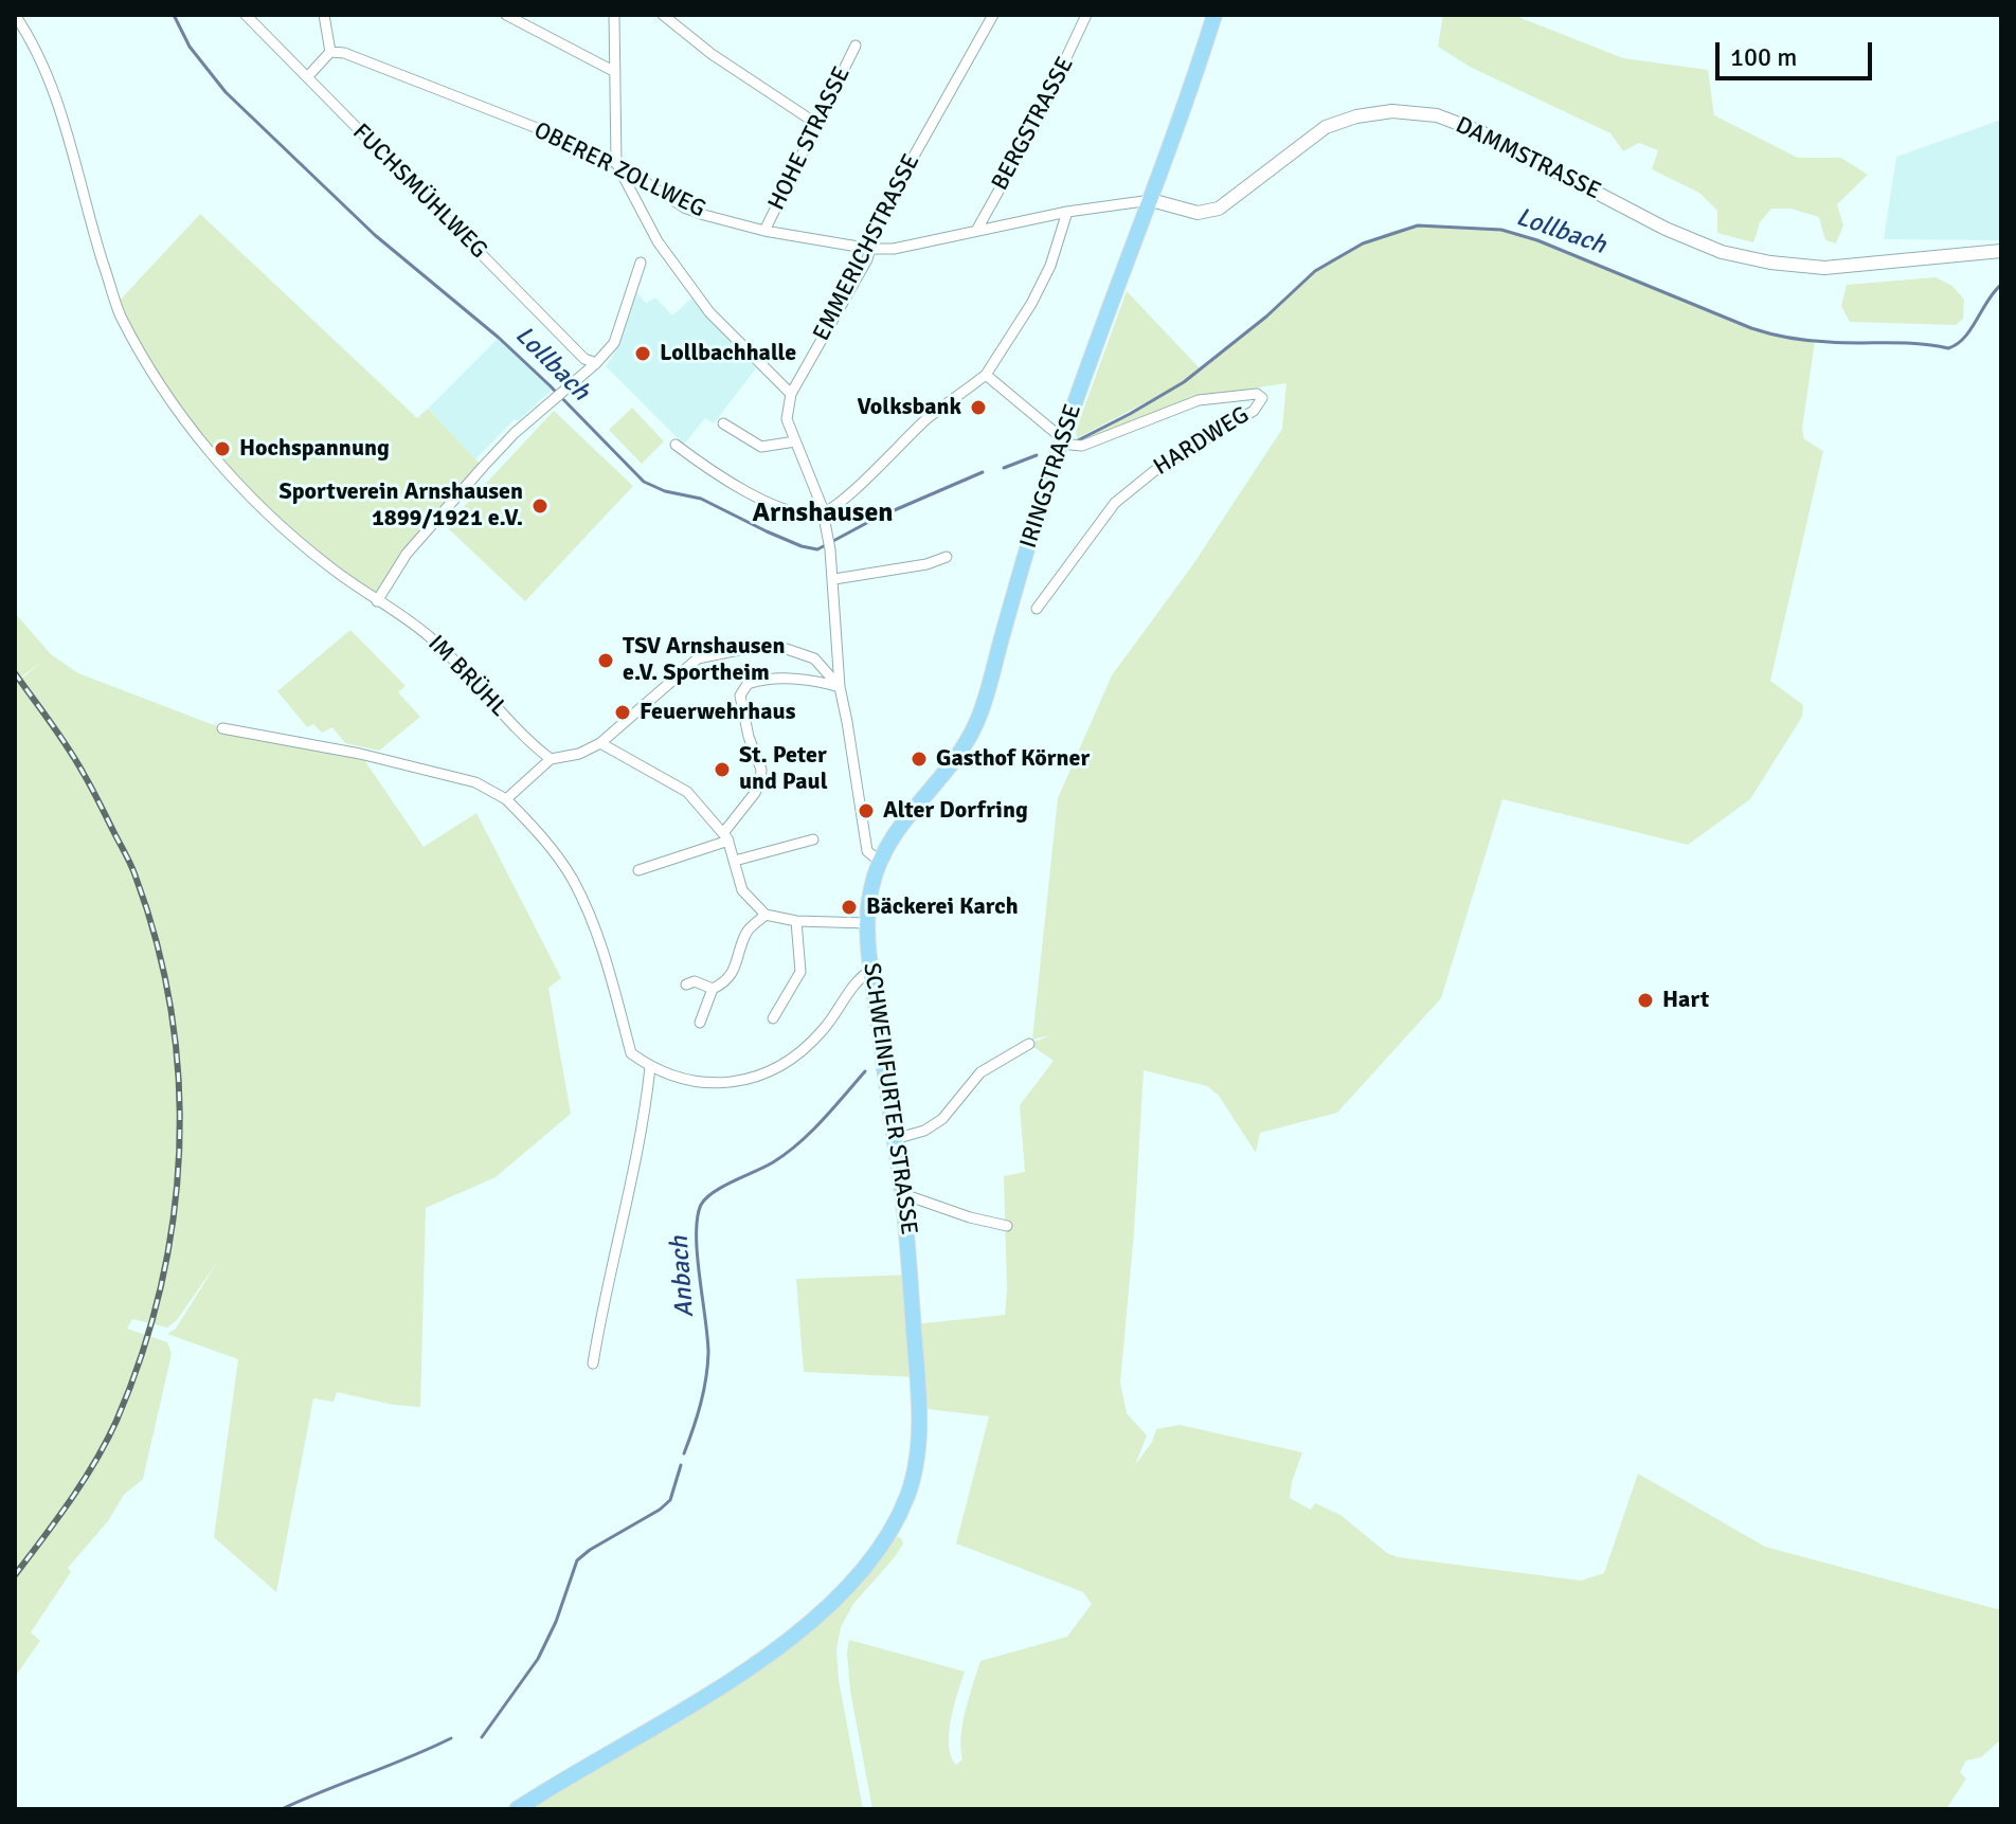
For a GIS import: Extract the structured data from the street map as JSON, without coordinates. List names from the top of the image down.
{
  "streets": {
    "main road": ["IRINGSTRASSE", "SCHWEINFURTER STRASSE"],
    "street": [
      "BERGSTRASSE",
      "HOHE STRASSE",
      "DAMMSTRASSE",
      "OBERER ZOLLWEG",
      "FUCHSMÜHLWEG",
      "EMMERICHSTRASSE",
      "HARDWEG",
      "IM BRÜHL"
    ]
  },
  "crossings": [
    ["BERGSTRASSE", "OBERER ZOLLWEG"],
    ["HOHE STRASSE", "OBERER ZOLLWEG"],
    ["DAMMSTRASSE", "OBERER ZOLLWEG"],
    ["DAMMSTRASSE", "IRINGSTRASSE"],
    ["OBERER ZOLLWEG", "EMMERICHSTRASSE"],
    ["OBERER ZOLLWEG", "IRINGSTRASSE"],
    ["HARDWEG", "IRINGSTRASSE"],
    ["IRINGSTRASSE", "SCHWEINFURTER STRASSE"]
  ],
  "districts": ["Arnshausen"],
  "water": ["Lollbach", "Anbach"],
  "places": [
    "Lollbachhalle",
    "Volksbank",
    "Hochspannung",
    "Sportverein Arnshausen 1899/1921 e.V.",
    "TSV Arnshausen e.V. Sportheim",
    "Feuerwehrhaus",
    "Gasthof Körner",
    "St. Peter und Paul",
    "Alter Dorfring",
    "Bäckerei Karch",
    "Hart"
  ],
  "scale_bar": "100 m"
}
